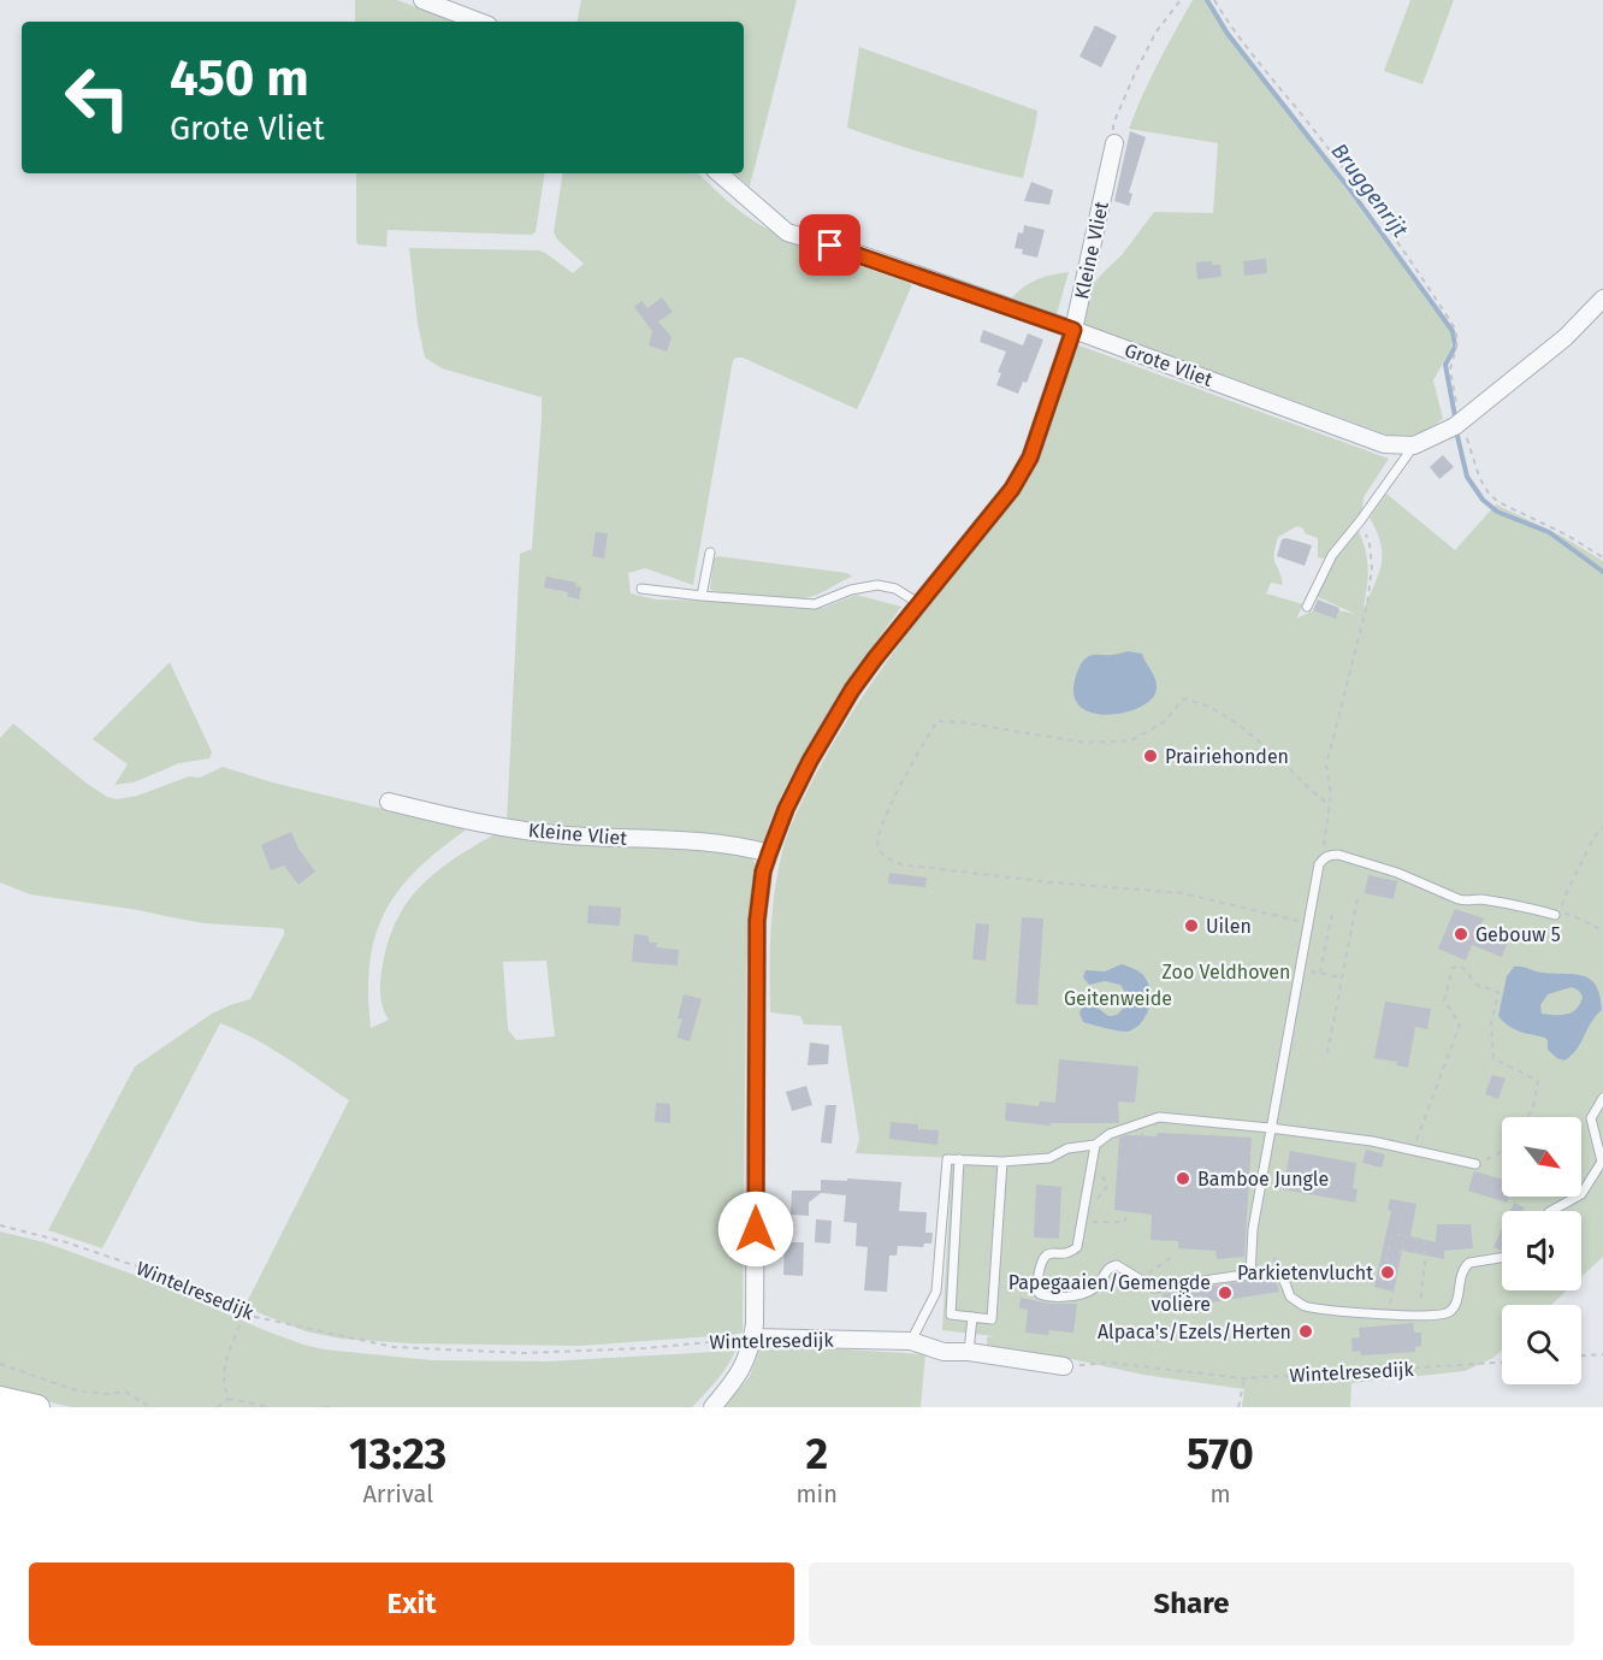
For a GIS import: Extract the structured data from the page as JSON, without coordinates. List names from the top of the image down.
{
  "streets": {
    "street": ["Kleine Vliet", "Grote Vliet", "Wintelresedijk"]
  },
  "crossings": [
    ["Kleine Vliet", "Grote Vliet"],
    ["Kleine Vliet", "Wintelresedijk"]
  ],
  "water": ["Bruggenrijt"],
  "parks": ["Zoo Veldhoven", "Geitenweide"],
  "places": [
    "Prairiehonden",
    "Uilen",
    "Gebouw 5",
    "Bamboe Jungle",
    "Parkietenvlucht",
    "Papegaaien/Gemengde volière",
    "Alpaca's/Ezels/Herten"
  ],
  "north": "bottom right",
  "page": {
    "turn": ["450 m", "Grote Vliet"],
    "eta": [
      "13:23",
      "Arrival",
      "2",
      "min",
      "570",
      "m"
    ],
    "buttons": ["Exit", "Share"]
  }
}
